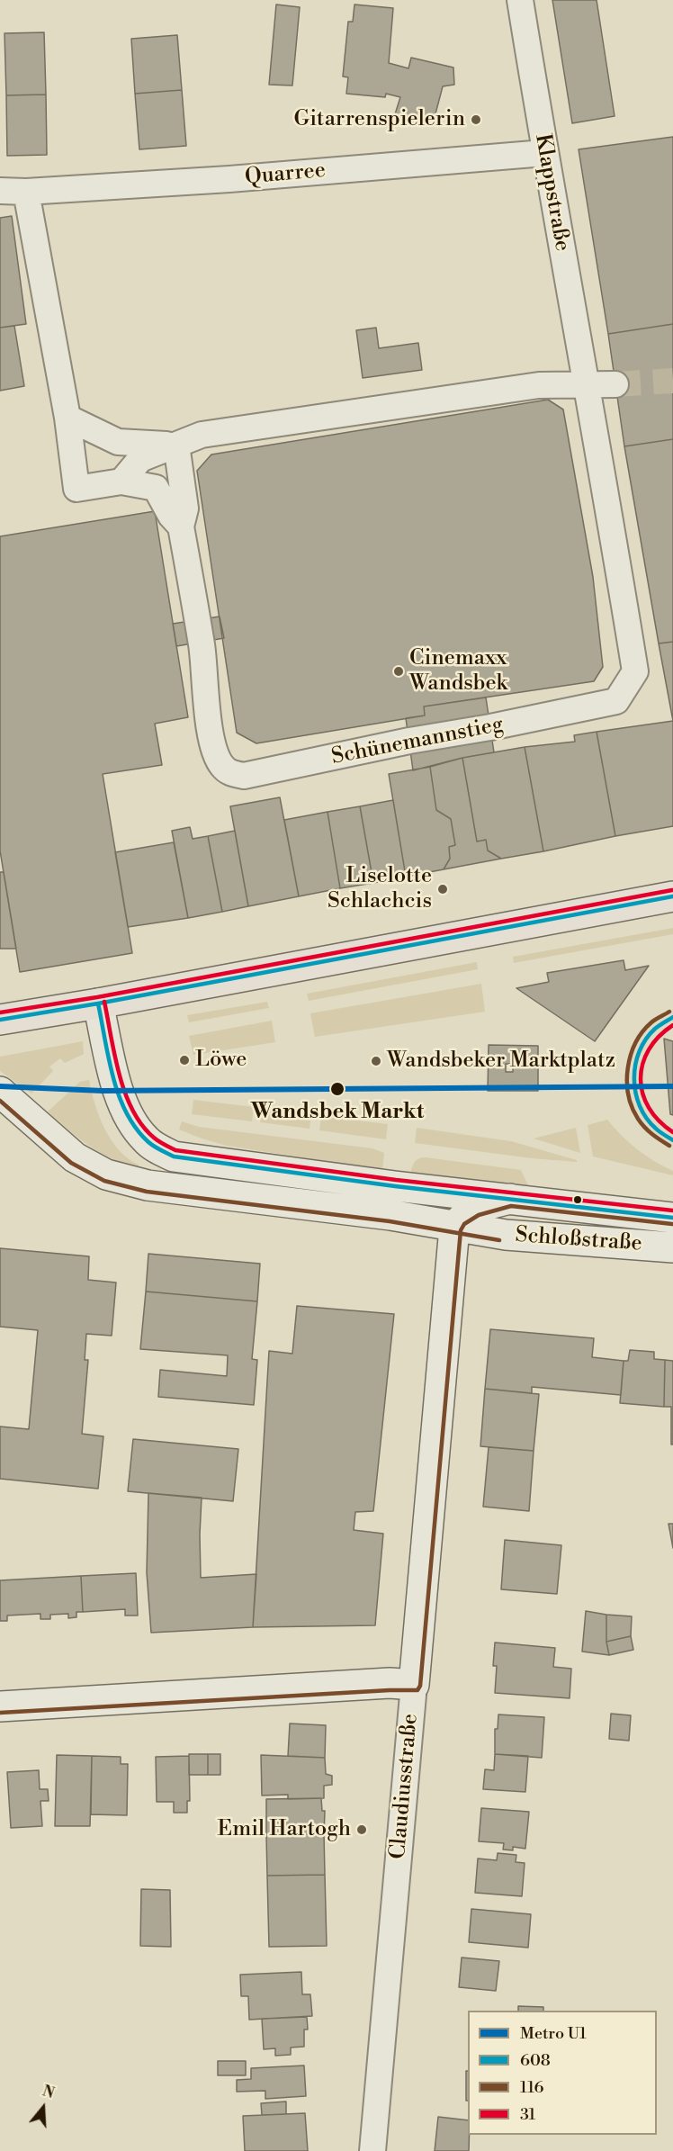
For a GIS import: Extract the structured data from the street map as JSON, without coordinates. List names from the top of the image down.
{
  "streets": {
    "main road": ["Schloßstraße", "Claudiusstraße"],
    "street": ["Quarree", "Klappstraße", "Schünemannstieg"]
  },
  "crossings": [
    ["Quarree", "Klappstraße"],
    ["Klappstraße", "Schünemannstieg"],
    ["Schloßstraße", "Claudiusstraße"]
  ],
  "places": [
    "Gitarrenspielerin",
    "Cinemaxx Wandsbek",
    "Liselotte Schlachcis",
    "Löwe",
    "Wandsbeker Marktplatz",
    "Wandsbek Markt",
    "Emil Hartogh"
  ],
  "lines": [
    "transit line 31",
    "transit line 608",
    "transit line 116",
    "metro line U1"
  ],
  "legend": [
    "Metro U1",
    "608",
    "116",
    "31"
  ],
  "north": "top"
}
